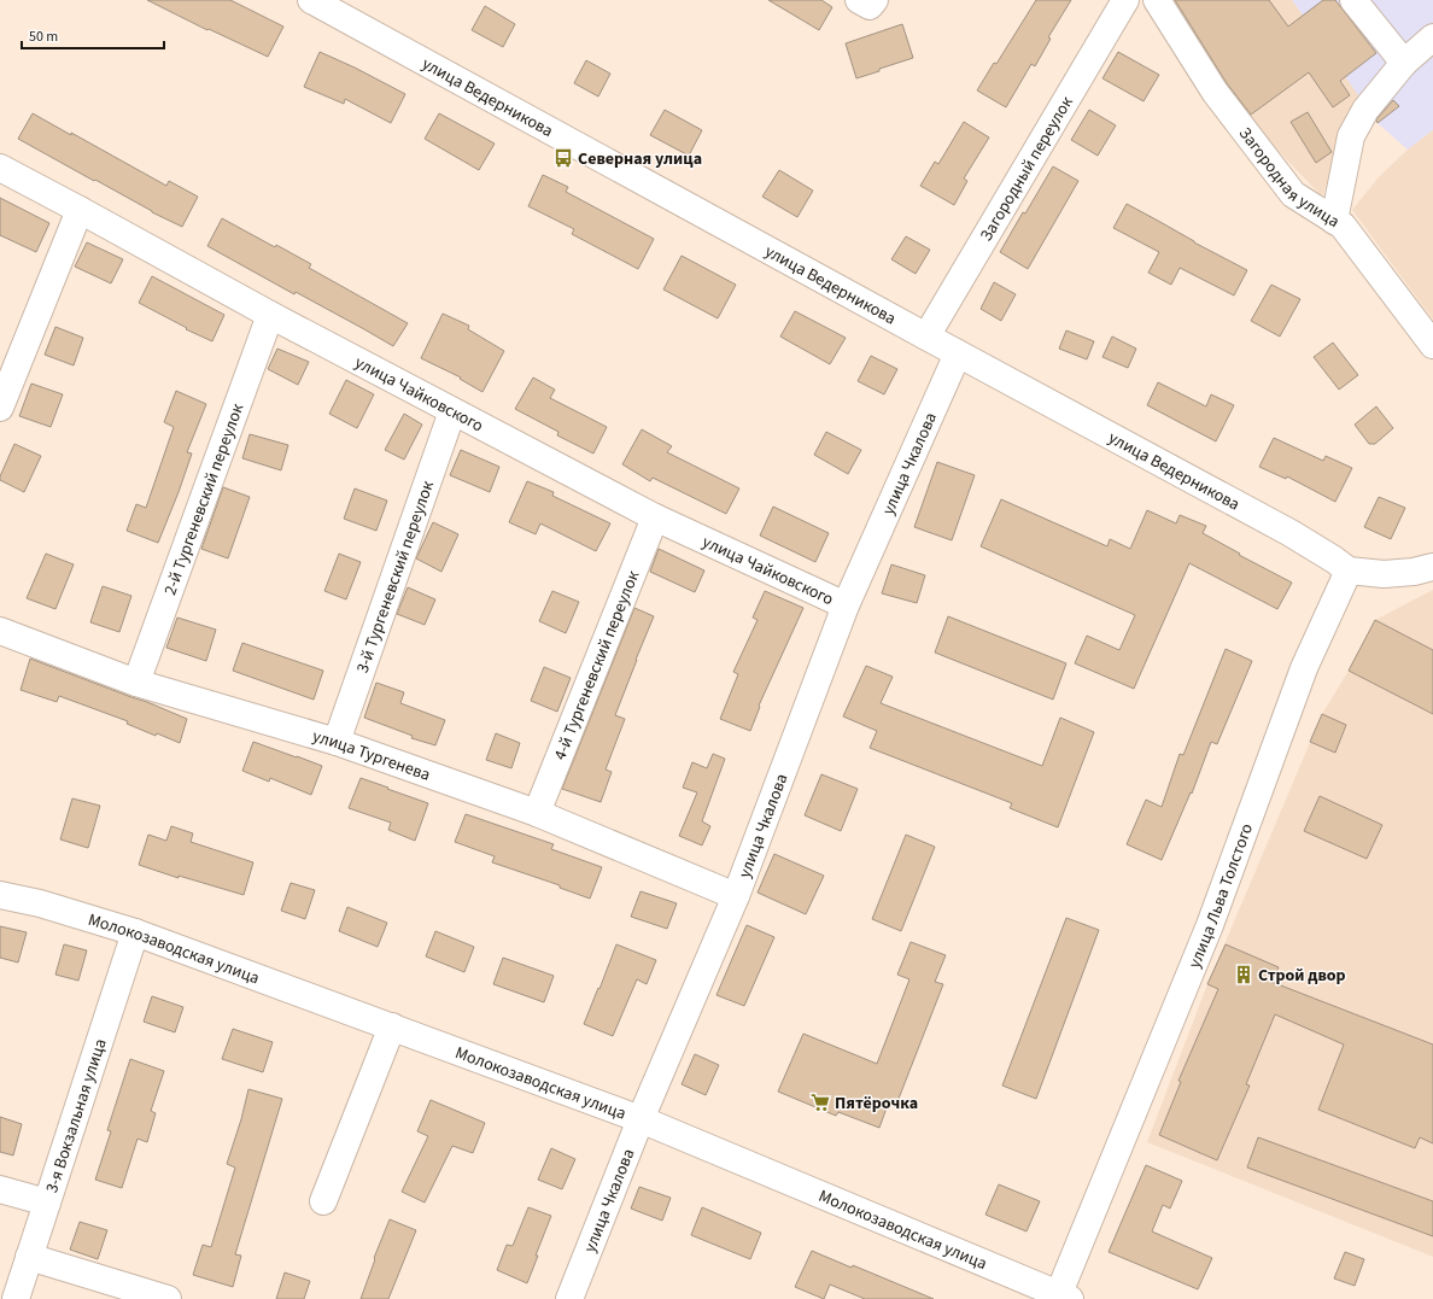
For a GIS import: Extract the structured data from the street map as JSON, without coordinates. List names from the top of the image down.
{
  "streets": {
    "street": [
      "улица Ведерникова",
      "Загородный переулок",
      "Загородная улица",
      "улица Чайковского",
      "улица Чкалова",
      "2-й Тургеневский переулок",
      "3-й Тургеневский переулок",
      "4-й Тургеневский переулок",
      "улица Тургенева",
      "улица Льва Толстого",
      "Молокозаводская улица",
      "3-я Вокзальная улица"
    ]
  },
  "crossings": [
    ["улица Ведерникова", "Загородный переулок"],
    ["улица Ведерникова", "улица Чкалова"],
    ["улица Ведерникова", "улица Льва Толстого"],
    ["улица Чайковского", "улица Чкалова"],
    ["улица Чайковского", "2-й Тургеневский переулок"],
    ["улица Чайковского", "3-й Тургеневский переулок"],
    ["улица Чайковского", "4-й Тургеневский переулок"],
    ["улица Чкалова", "улица Тургенева"],
    ["улица Чкалова", "Молокозаводская улица"],
    ["2-й Тургеневский переулок", "улица Тургенева"],
    ["3-й Тургеневский переулок", "улица Тургенева"],
    ["4-й Тургеневский переулок", "улица Тургенева"],
    ["улица Льва Толстого", "Молокозаводская улица"],
    ["Молокозаводская улица", "3-я Вокзальная улица"]
  ],
  "places": {
    "bus stop": ["Северная улица"],
    "building": ["Строй двор"],
    "supermarket": ["Пятёрочка"]
  },
  "scale_bar": "50 m"
}
